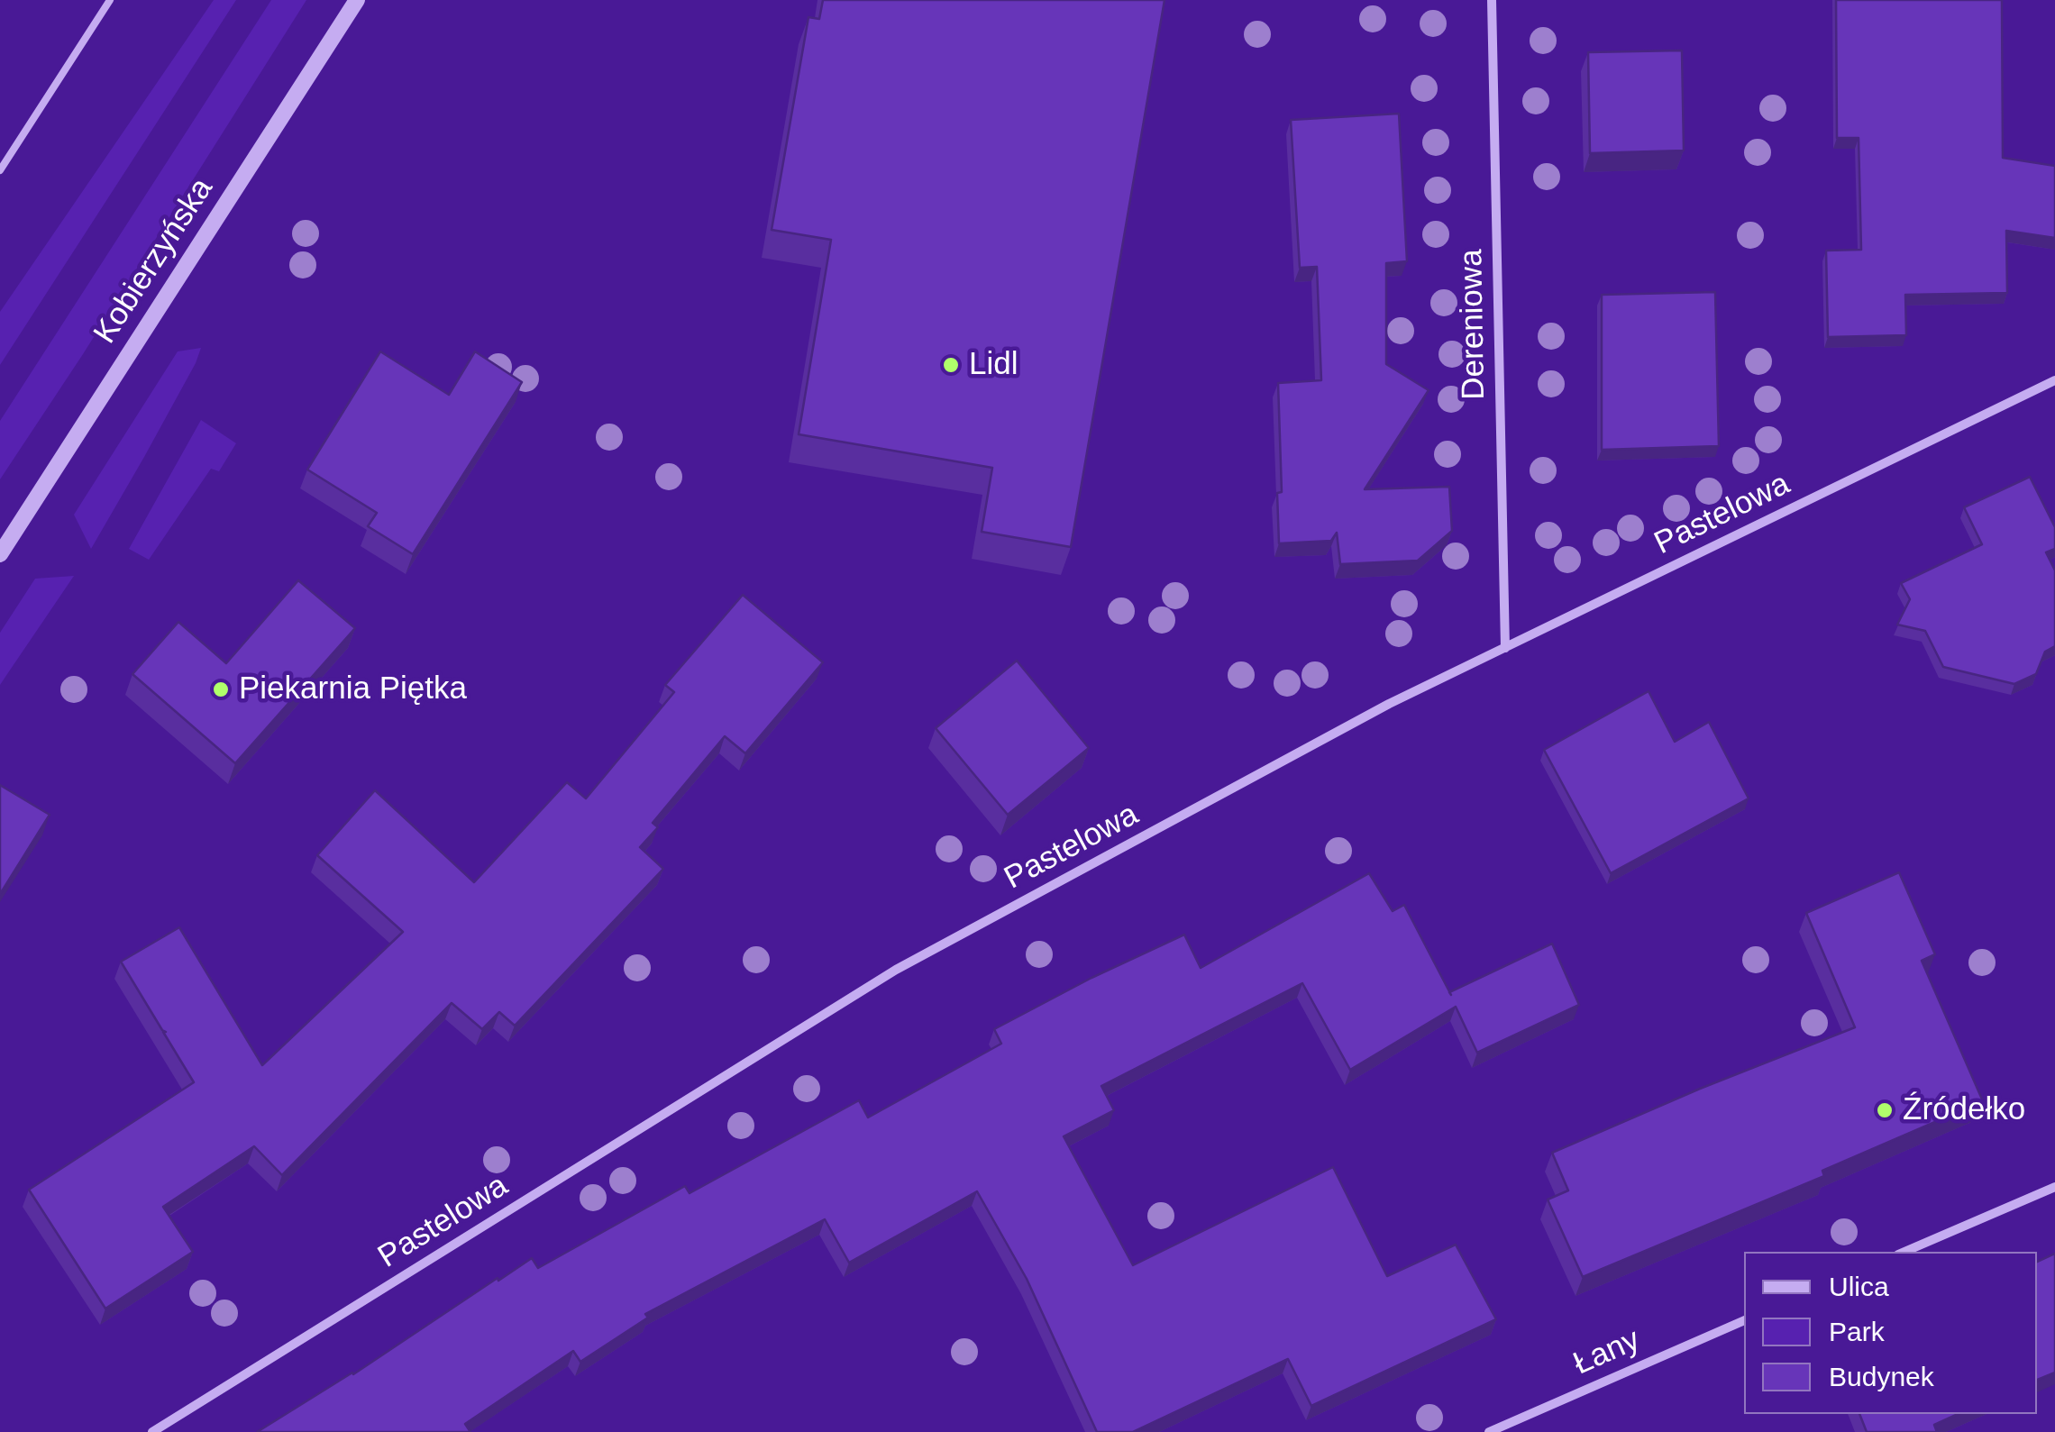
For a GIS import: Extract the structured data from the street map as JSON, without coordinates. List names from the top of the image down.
{
  "streets": {
    "street": [
      "Kobierzyńska",
      "Dereniowa",
      "Pastelowa",
      "Łany"
    ]
  },
  "crossings": [
    ["Dereniowa", "Pastelowa"]
  ],
  "places": ["Lidl", "Piekarnia Piętka", "Źródełko"],
  "legend": ["Ulica", "Park", "Budynek"]
}
